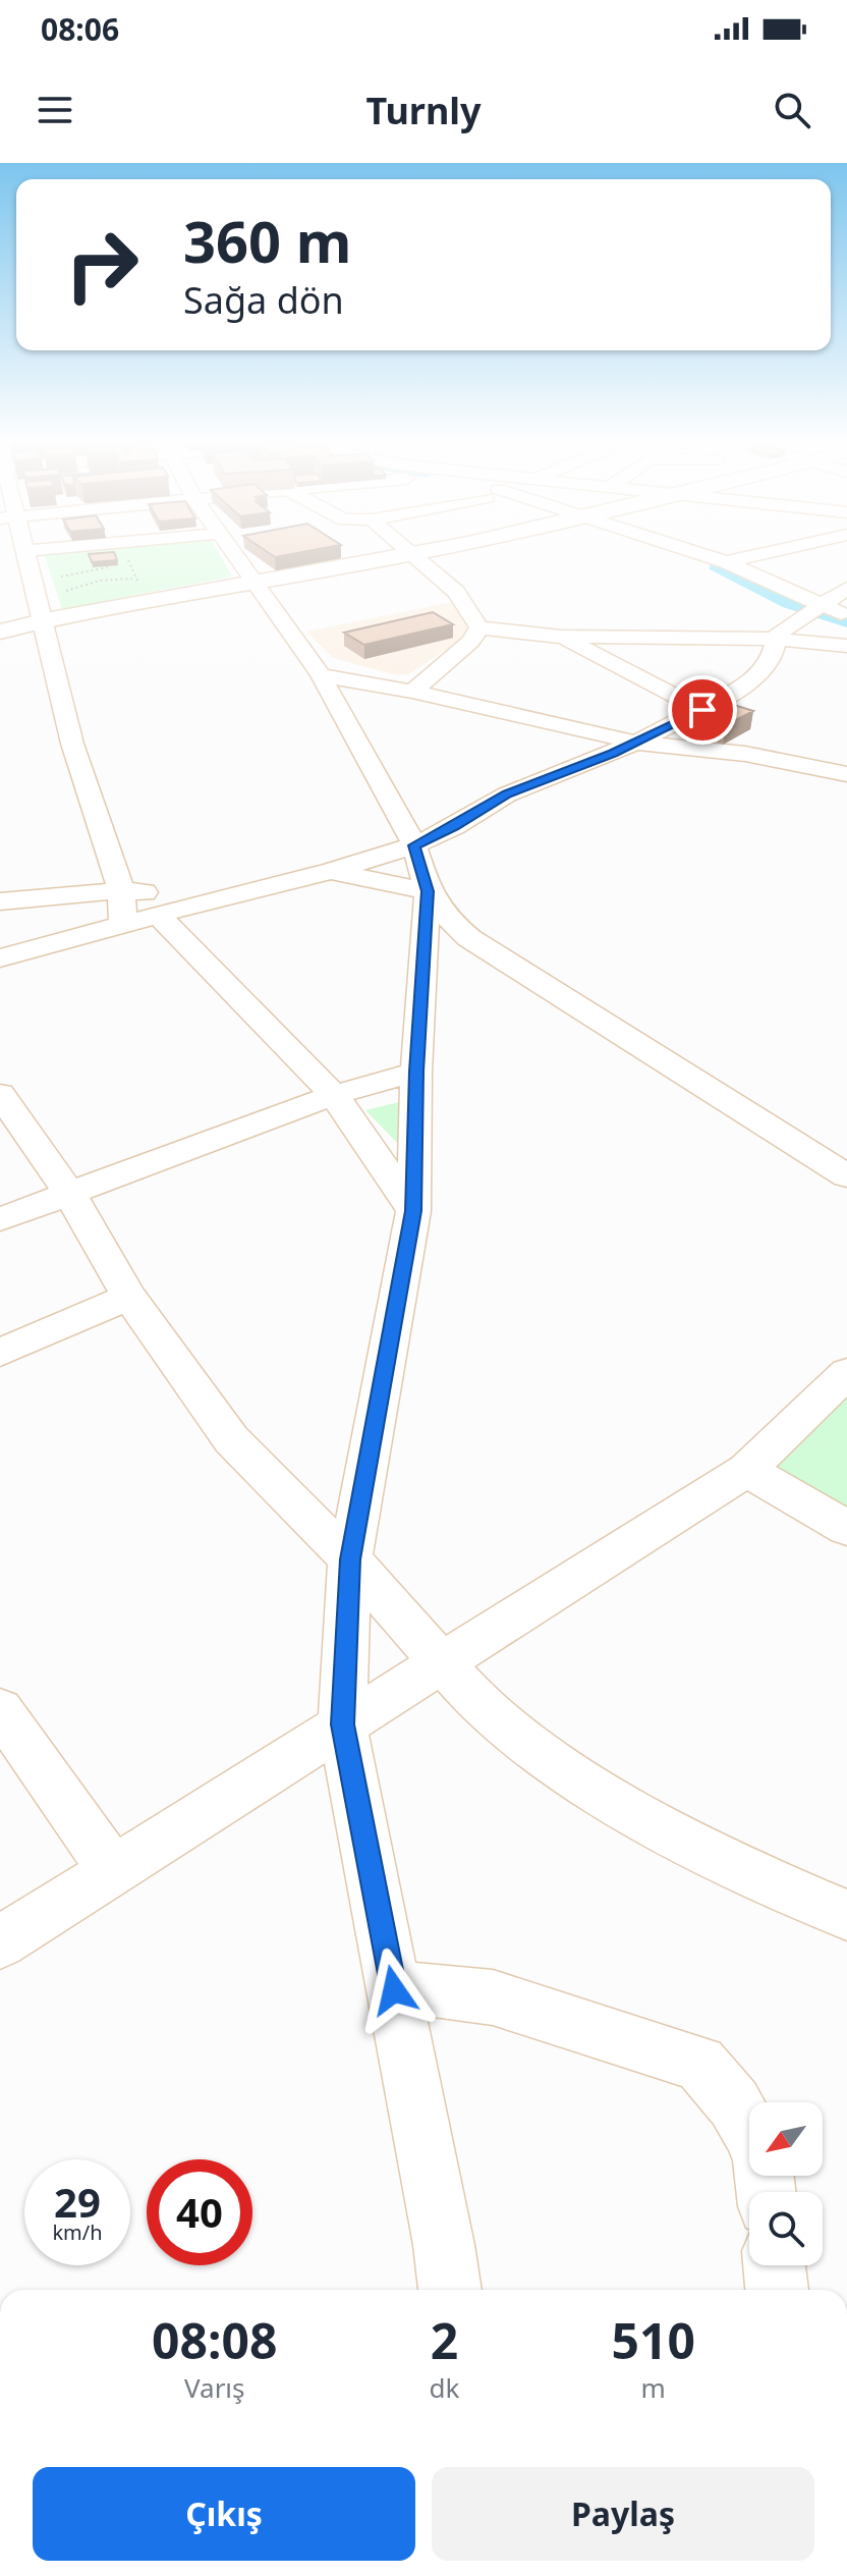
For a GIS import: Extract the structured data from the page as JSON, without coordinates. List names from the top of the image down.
{
  "north": "bottom left",
  "page": {
    "status": "08:06",
    "header": "Turnly",
    "turn": ["360 m", "Sağa dön"],
    "speed": "29 km/h",
    "limit": "40",
    "eta": [
      "08:08",
      "Varış",
      "2",
      "dk",
      "510",
      "m"
    ],
    "buttons": ["Çıkış", "Paylaş"]
  }
}
